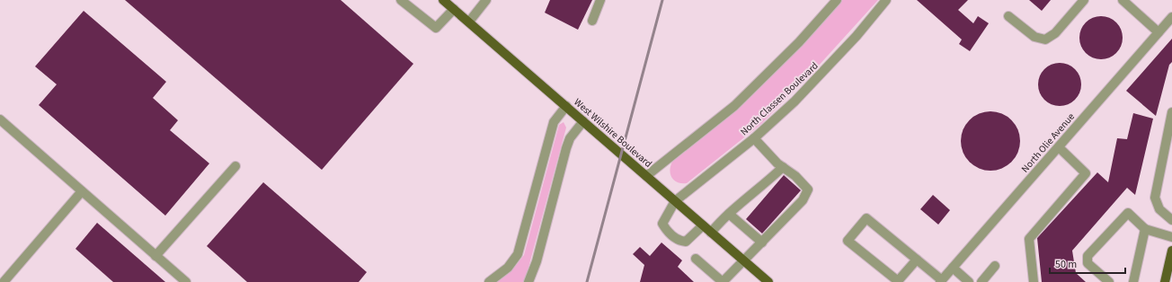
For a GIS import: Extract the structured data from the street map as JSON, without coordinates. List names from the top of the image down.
{
  "streets": {
    "main road": ["West Wilshire Boulevard"],
    "street": ["North Classen Boulevard", "North Olie Avenue"]
  },
  "crossings": [
    ["North Classen Boulevard", "West Wilshire Boulevard"]
  ],
  "scale_bar": "50 m"
}
